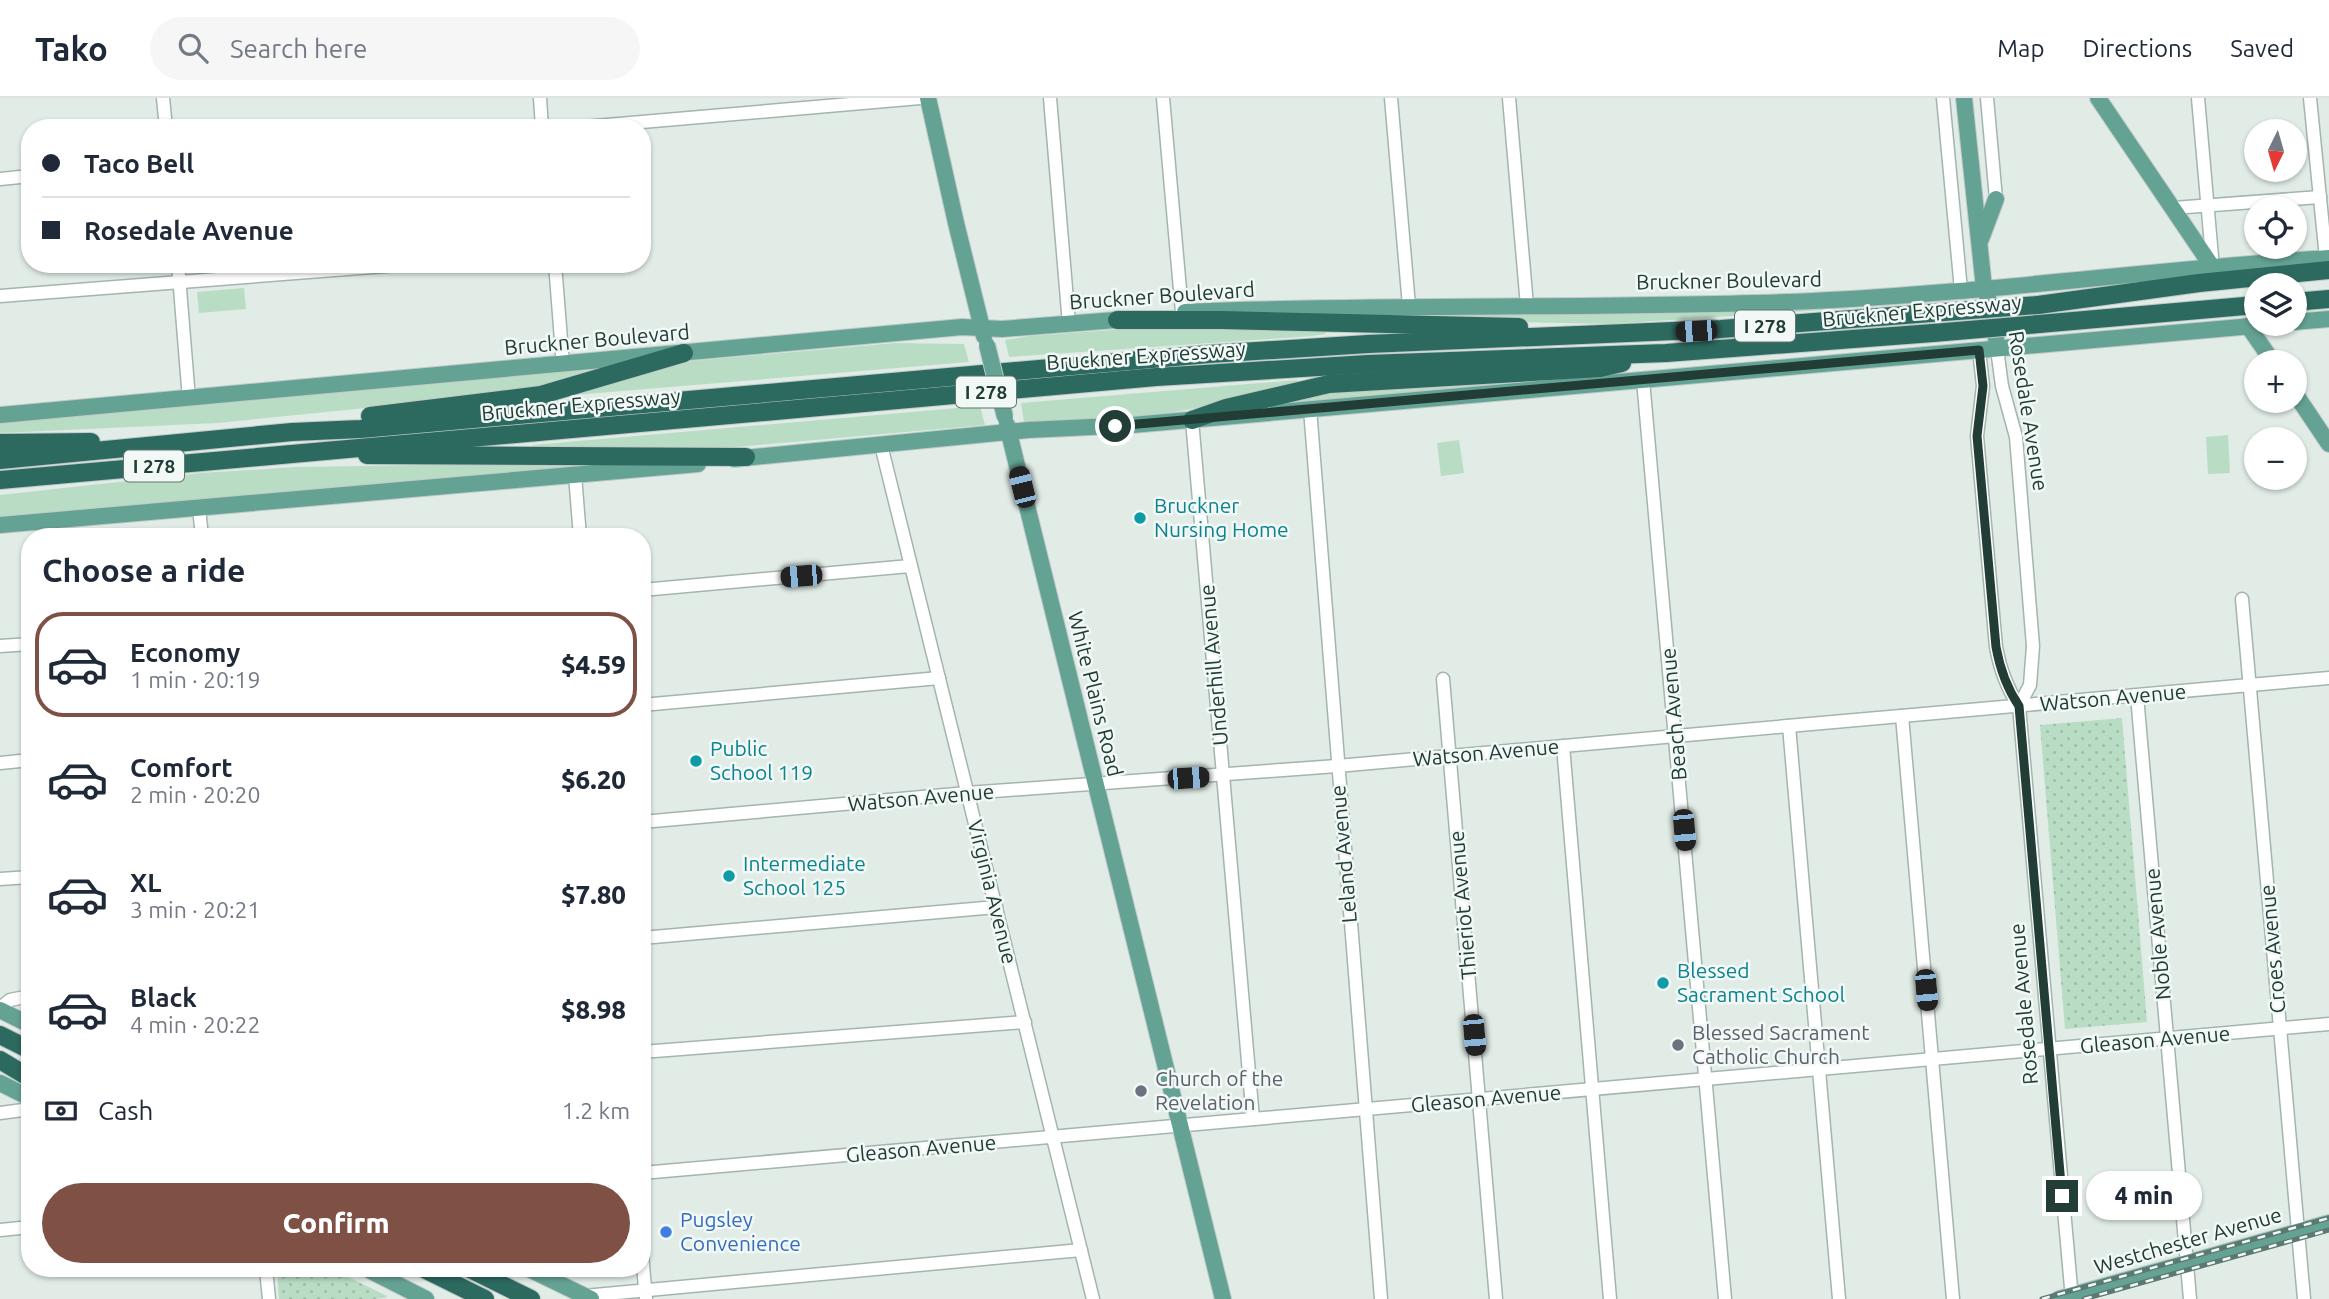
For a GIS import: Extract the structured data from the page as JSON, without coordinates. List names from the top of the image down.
{
  "streets": {
    "highway": ["Bruckner Expressway", "I 278"],
    "main road": [
      "Bruckner Boulevard",
      "Rosedale Avenue",
      "White Plains Road",
      "Westchester Avenue"
    ],
    "street": [
      "Underhill Avenue",
      "Watson Avenue",
      "Beach Avenue",
      "Leland Avenue",
      "Virginia Avenue",
      "Thieriot Avenue",
      "Noble Avenue",
      "Croes Avenue",
      "Gleason Avenue"
    ]
  },
  "crossings": [
    ["Bruckner Boulevard", "Rosedale Avenue"],
    ["Bruckner Boulevard", "White Plains Road"],
    ["Rosedale Avenue", "Watson Avenue"],
    ["Rosedale Avenue", "Gleason Avenue"],
    ["Rosedale Avenue", "Westchester Avenue"],
    ["Underhill Avenue", "Watson Avenue"],
    ["Underhill Avenue", "Gleason Avenue"],
    ["White Plains Road", "Watson Avenue"],
    ["White Plains Road", "Gleason Avenue"],
    ["Watson Avenue", "Beach Avenue"],
    ["Watson Avenue", "Leland Avenue"],
    ["Watson Avenue", "Virginia Avenue"],
    ["Watson Avenue", "Thieriot Avenue"],
    ["Watson Avenue", "Noble Avenue"],
    ["Watson Avenue", "Croes Avenue"],
    ["Beach Avenue", "Gleason Avenue"],
    ["Leland Avenue", "Gleason Avenue"],
    ["Virginia Avenue", "Gleason Avenue"],
    ["Thieriot Avenue", "Gleason Avenue"],
    ["Noble Avenue", "Gleason Avenue"],
    ["Noble Avenue", "Westchester Avenue"],
    ["Croes Avenue", "Gleason Avenue"],
    ["Croes Avenue", "Westchester Avenue"]
  ],
  "places": [
    "Bruckner Nursing Home",
    "Public School 119",
    "Intermediate School 125",
    "Blessed Sacrament School",
    "Blessed Sacrament Catholic Church",
    "Church of the Revelation",
    "Pugsley Convenience"
  ],
  "north": "bottom",
  "page": {
    "header": "Tako",
    "search": "Search here",
    "nav": ["Map", "Directions", "Saved"],
    "map_buttons": ["+", "−"],
    "banner": ["Taco Bell", "Rosedale Avenue"],
    "heading": "Choose a ride",
    "list": [
      {
        "name": "Economy",
        "note": "1 min · 20:19",
        "value": "$4.59"
      },
      {
        "name": "Comfort",
        "note": "2 min · 20:20",
        "value": "$6.20"
      },
      {
        "name": "XL",
        "note": "3 min · 20:21",
        "value": "$7.80"
      },
      {
        "name": "Black",
        "note": "4 min · 20:22",
        "value": "$8.98"
      }
    ],
    "pay": ["Cash", "1.2 km"],
    "buttons": "Confirm",
    "bubble": "4 min"
  }
}
